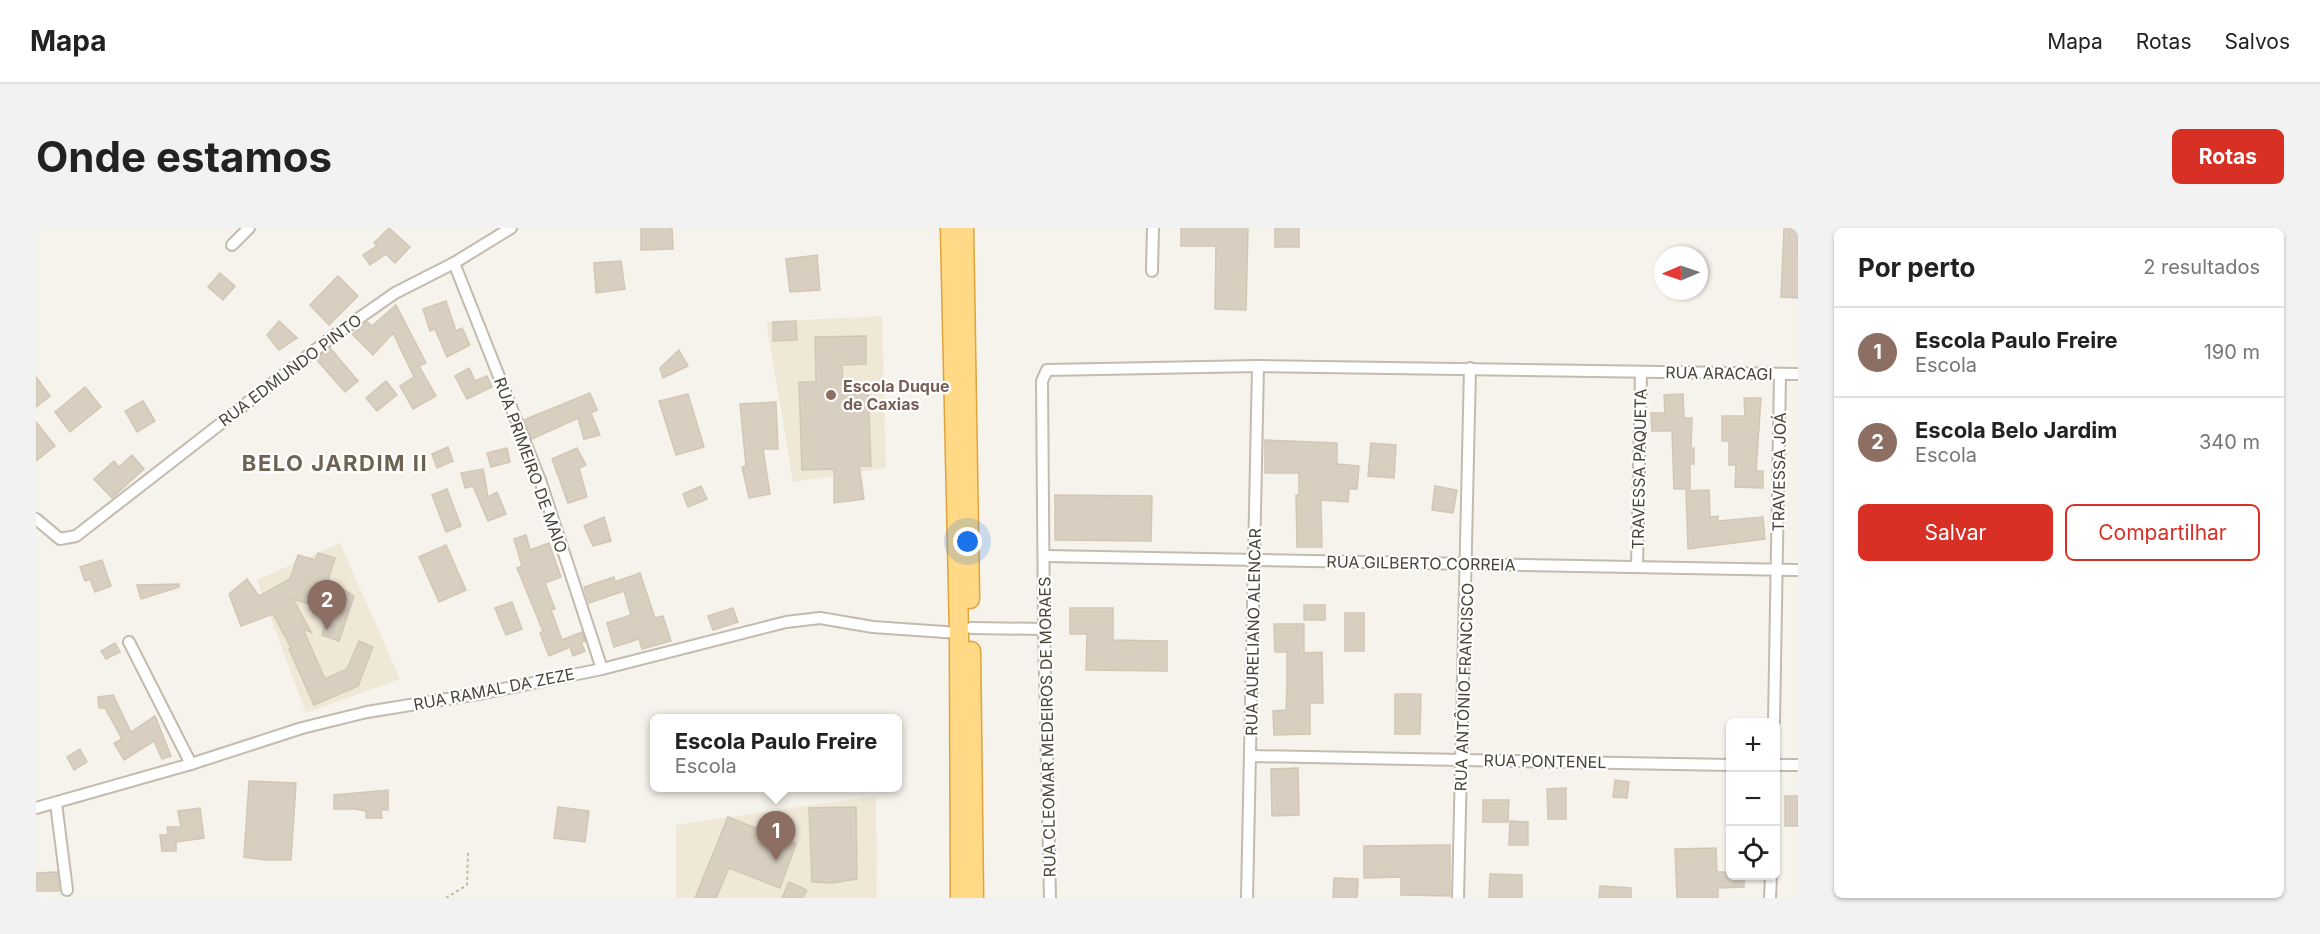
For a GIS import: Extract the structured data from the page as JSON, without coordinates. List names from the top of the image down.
{
  "streets": {
    "street": [
      "RUA EDMUNDO PINTO",
      "RUA ARACAGI",
      "RUA PRIMEIRO DE MAIO",
      "TRAVESSA PAQUETA",
      "TRAVESSA JOÁ",
      "RUA GILBERTO CORREIA",
      "RUA AURELIANO ALENCAR",
      "RUA ANTÔNIO FRANCISCO",
      "RUA RAMAL DA ZEZE",
      "RUA CLEOMAR MEDEIROS DE MORAES",
      "RUA PONTENEL"
    ]
  },
  "crossings": [
    ["RUA EDMUNDO PINTO", "RUA PRIMEIRO DE MAIO"],
    ["RUA ARACAGI", "TRAVESSA PAQUETA"],
    ["RUA ARACAGI", "TRAVESSA JOÁ"],
    ["RUA PRIMEIRO DE MAIO", "RUA RAMAL DA ZEZE"],
    ["TRAVESSA PAQUETA", "RUA GILBERTO CORREIA"],
    ["TRAVESSA JOÁ", "RUA GILBERTO CORREIA"],
    ["RUA GILBERTO CORREIA", "RUA AURELIANO ALENCAR"],
    ["RUA GILBERTO CORREIA", "RUA ANTÔNIO FRANCISCO"],
    ["RUA GILBERTO CORREIA", "RUA CLEOMAR MEDEIROS DE MORAES"],
    ["RUA AURELIANO ALENCAR", "RUA PONTENEL"],
    ["RUA ANTÔNIO FRANCISCO", "RUA PONTENEL"],
    ["RUA RAMAL DA ZEZE", "RUA CLEOMAR MEDEIROS DE MORAES"]
  ],
  "districts": ["BELO JARDIM II"],
  "places": ["Escola Duque de Caxias"],
  "north": "left",
  "page": {
    "header": "Mapa",
    "nav": ["Mapa", "Rotas", "Salvos"],
    "buttons": [
      "Rotas",
      ["Salvar", "Compartilhar"]
    ],
    "title": "Onde estamos",
    "heading": ["Por perto", "2 resultados"],
    "list": [
      {
        "mark": "1",
        "name": "Escola Paulo Freire",
        "note": "Escola",
        "value": "190 m"
      },
      {
        "mark": "2",
        "name": "Escola Belo Jardim",
        "note": "Escola",
        "value": "340 m"
      }
    ],
    "pins": ["2", "1"],
    "popup": ["Escola Paulo Freire", "Escola"],
    "map_buttons": ["+", "−"]
  }
}
